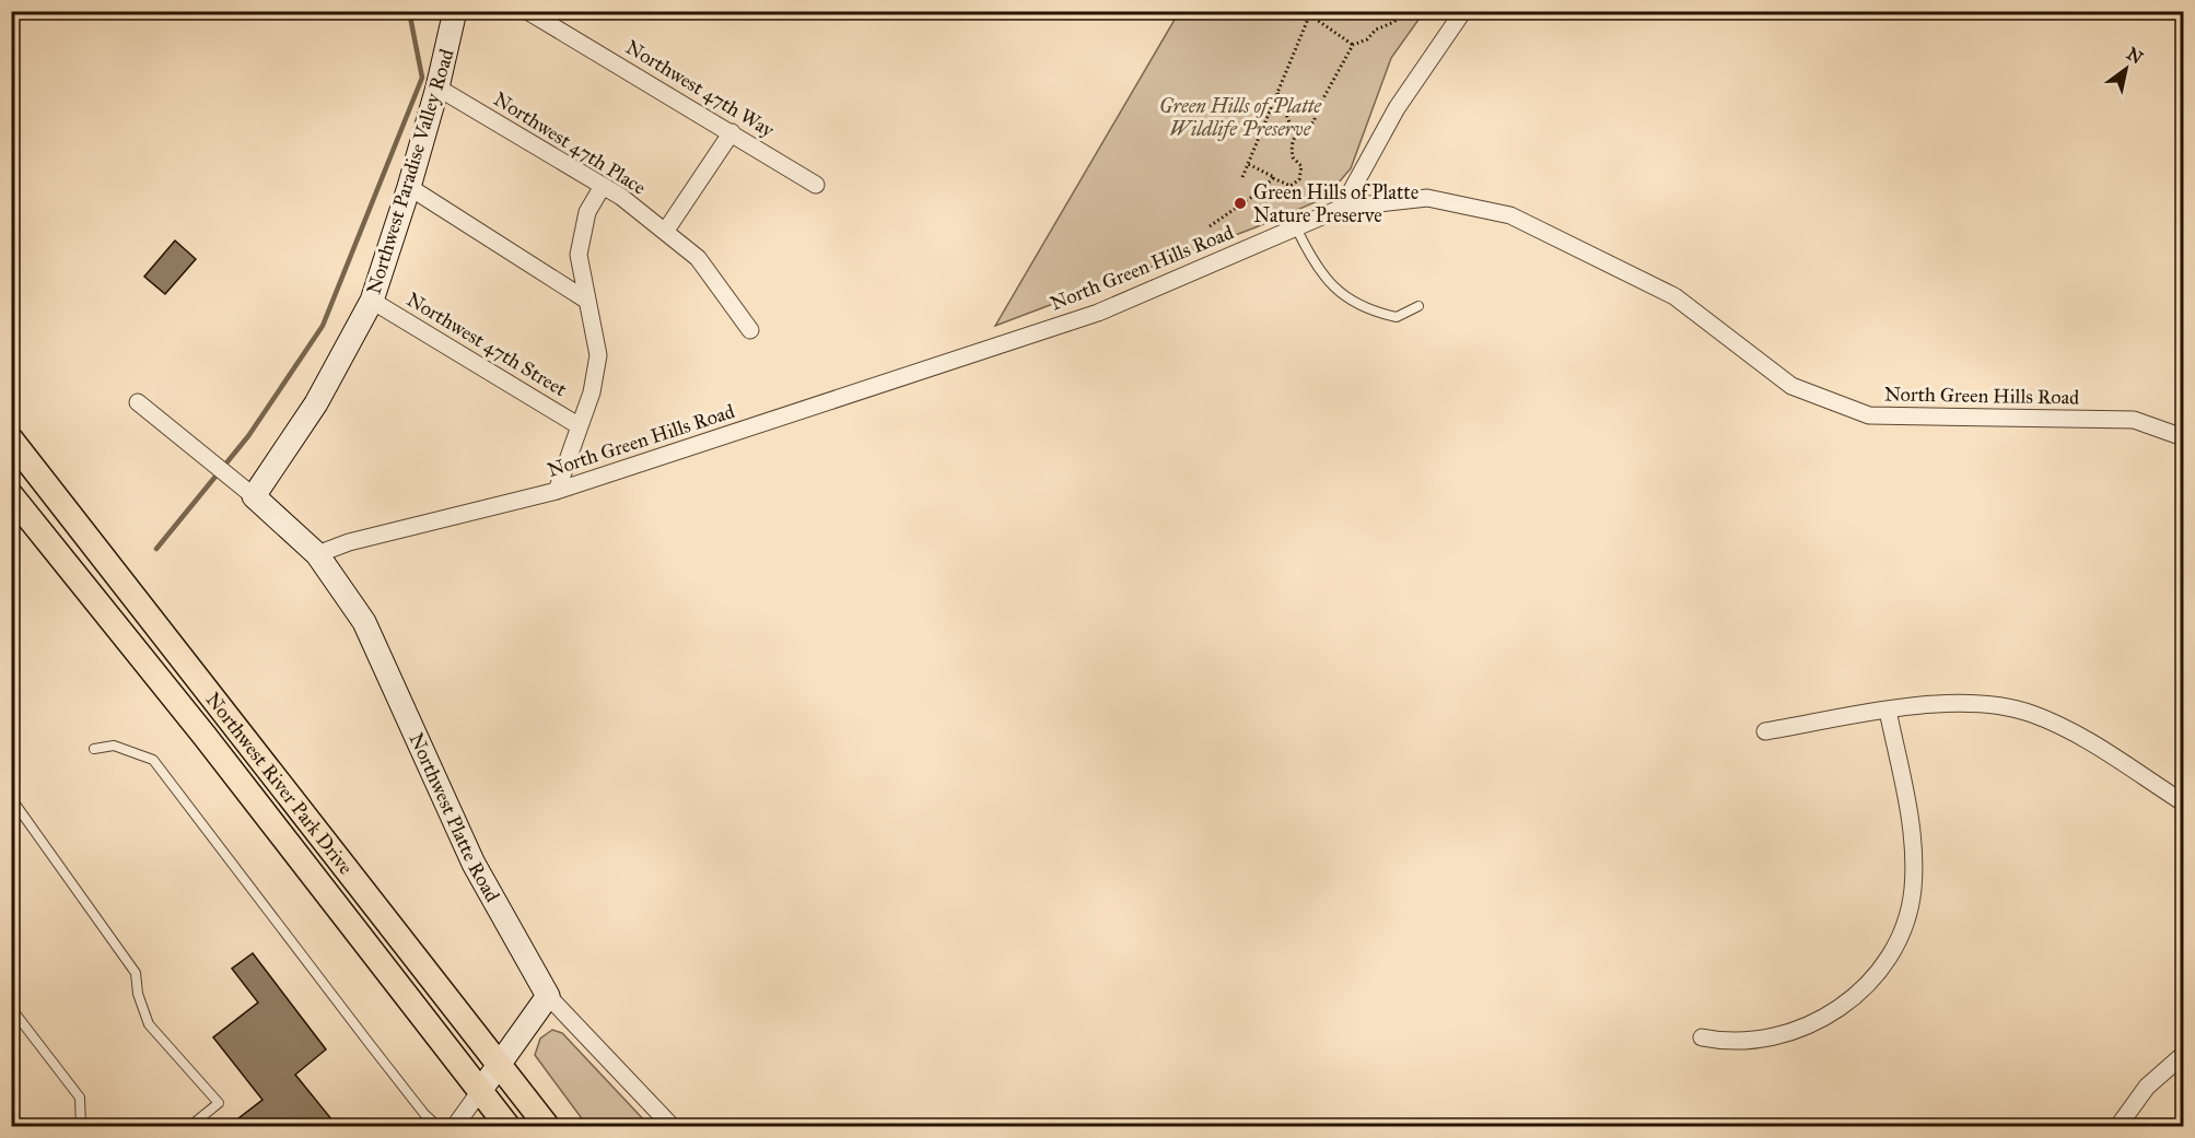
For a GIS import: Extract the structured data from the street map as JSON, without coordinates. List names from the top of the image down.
{
  "streets": {
    "main road": ["Northwest River Park Drive"],
    "street": [
      "Northwest 47th Way",
      "Northwest 47th Place",
      "Northwest Paradise Valley Road",
      "North Green Hills Road",
      "Northwest 47th Street",
      "Northwest Platte Road"
    ]
  },
  "crossings": [
    ["Northwest 47th Place", "Northwest Paradise Valley Road"],
    ["Northwest Paradise Valley Road", "Northwest 47th Street"],
    ["Northwest Paradise Valley Road", "Northwest Platte Road"],
    ["North Green Hills Road", "Northwest Platte Road"]
  ],
  "parks": ["Green Hills of Platte Wildlife Preserve"],
  "places": ["Green Hills of Platte Nature Preserve"],
  "north": "top right"
}
